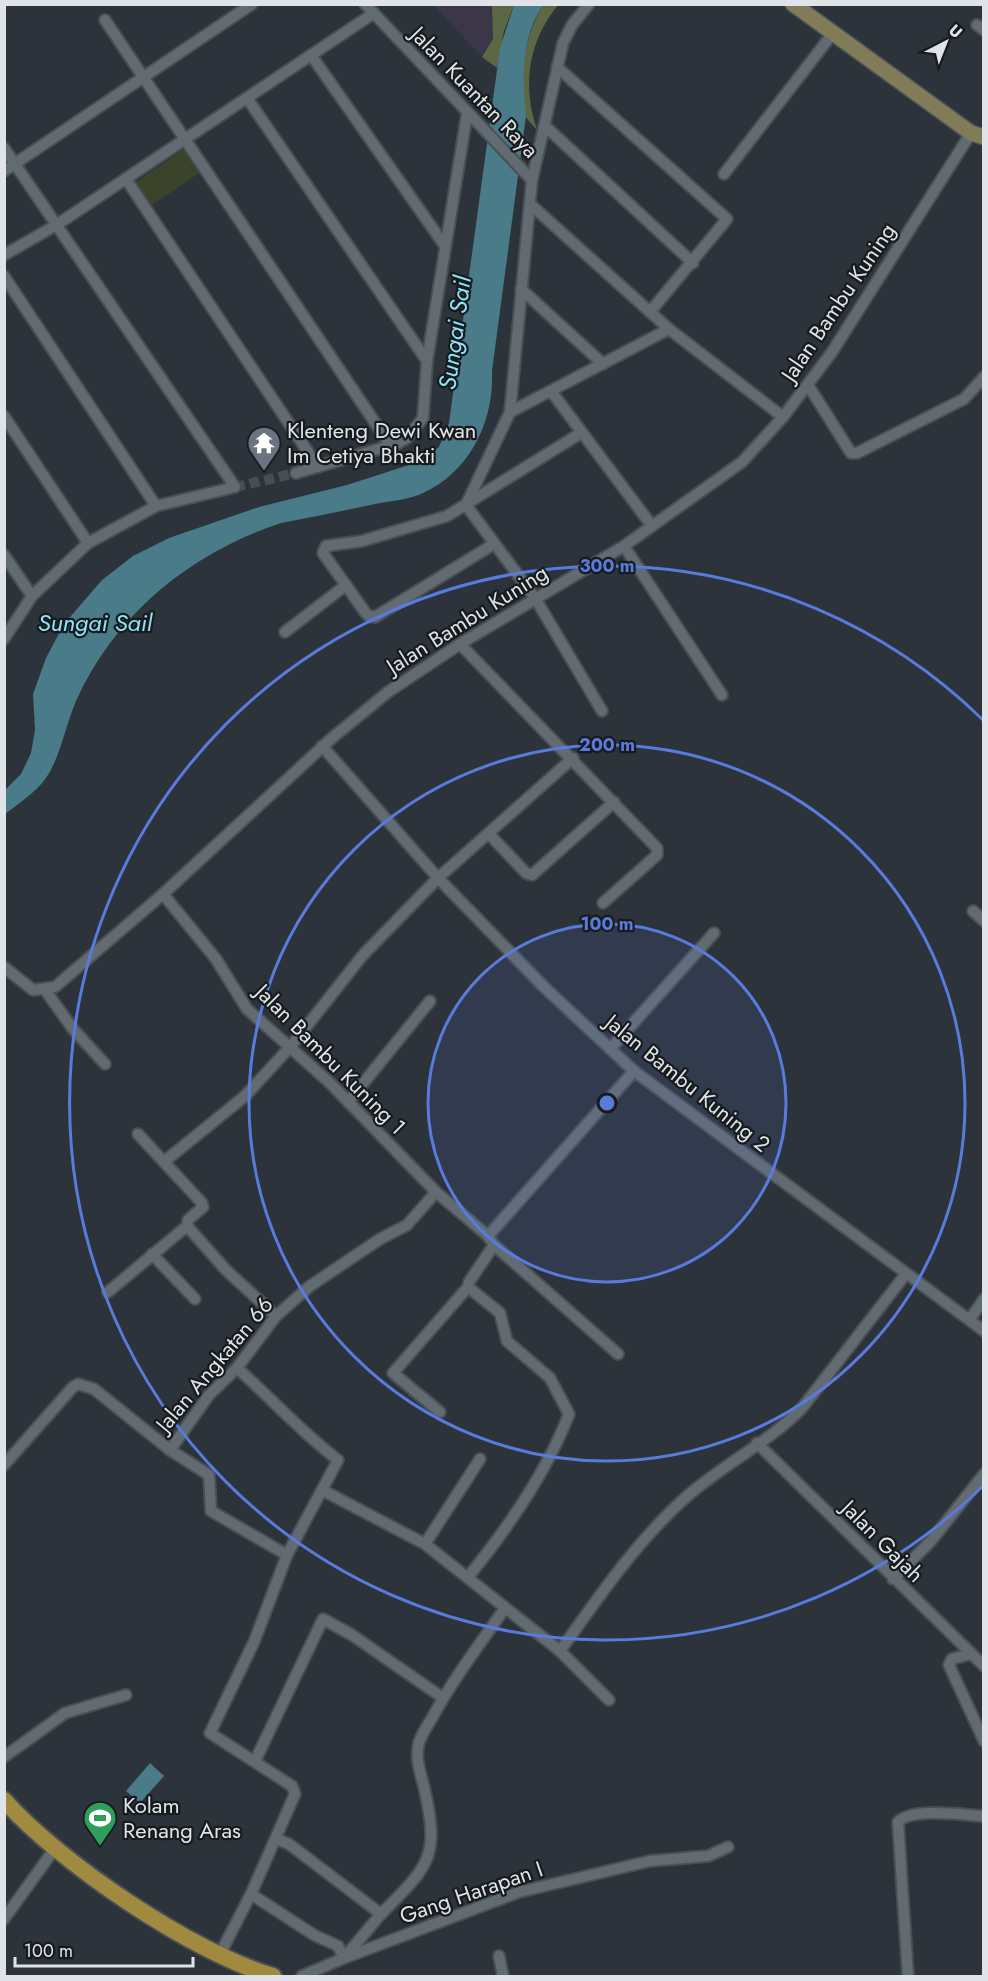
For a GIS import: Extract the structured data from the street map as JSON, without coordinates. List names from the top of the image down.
{
  "streets": {
    "street": [
      "Jalan Kuantan Raya",
      "Jalan Bambu Kuning",
      "Jalan Bambu Kuning 1",
      "Jalan Bambu Kuning 2",
      "Jalan Angkatan 66",
      "Jalan Gajah",
      "Gang Harapan I"
    ]
  },
  "crossings": [
    ["Jalan Bambu Kuning", "Jalan Bambu Kuning 1"],
    ["Jalan Bambu Kuning", "Jalan Bambu Kuning 2"],
    ["Jalan Bambu Kuning 1", "Jalan Angkatan 66"]
  ],
  "water": ["Sungai Sail"],
  "places": {
    "temple": ["Klenteng Dewi Kwan Im Cetiya Bhakti"],
    "sports": ["Kolam Renang Aras"]
  },
  "scale_bar": "100 m",
  "north": "top right",
  "rings": ["300 m", "200 m", "100 m"]
}
